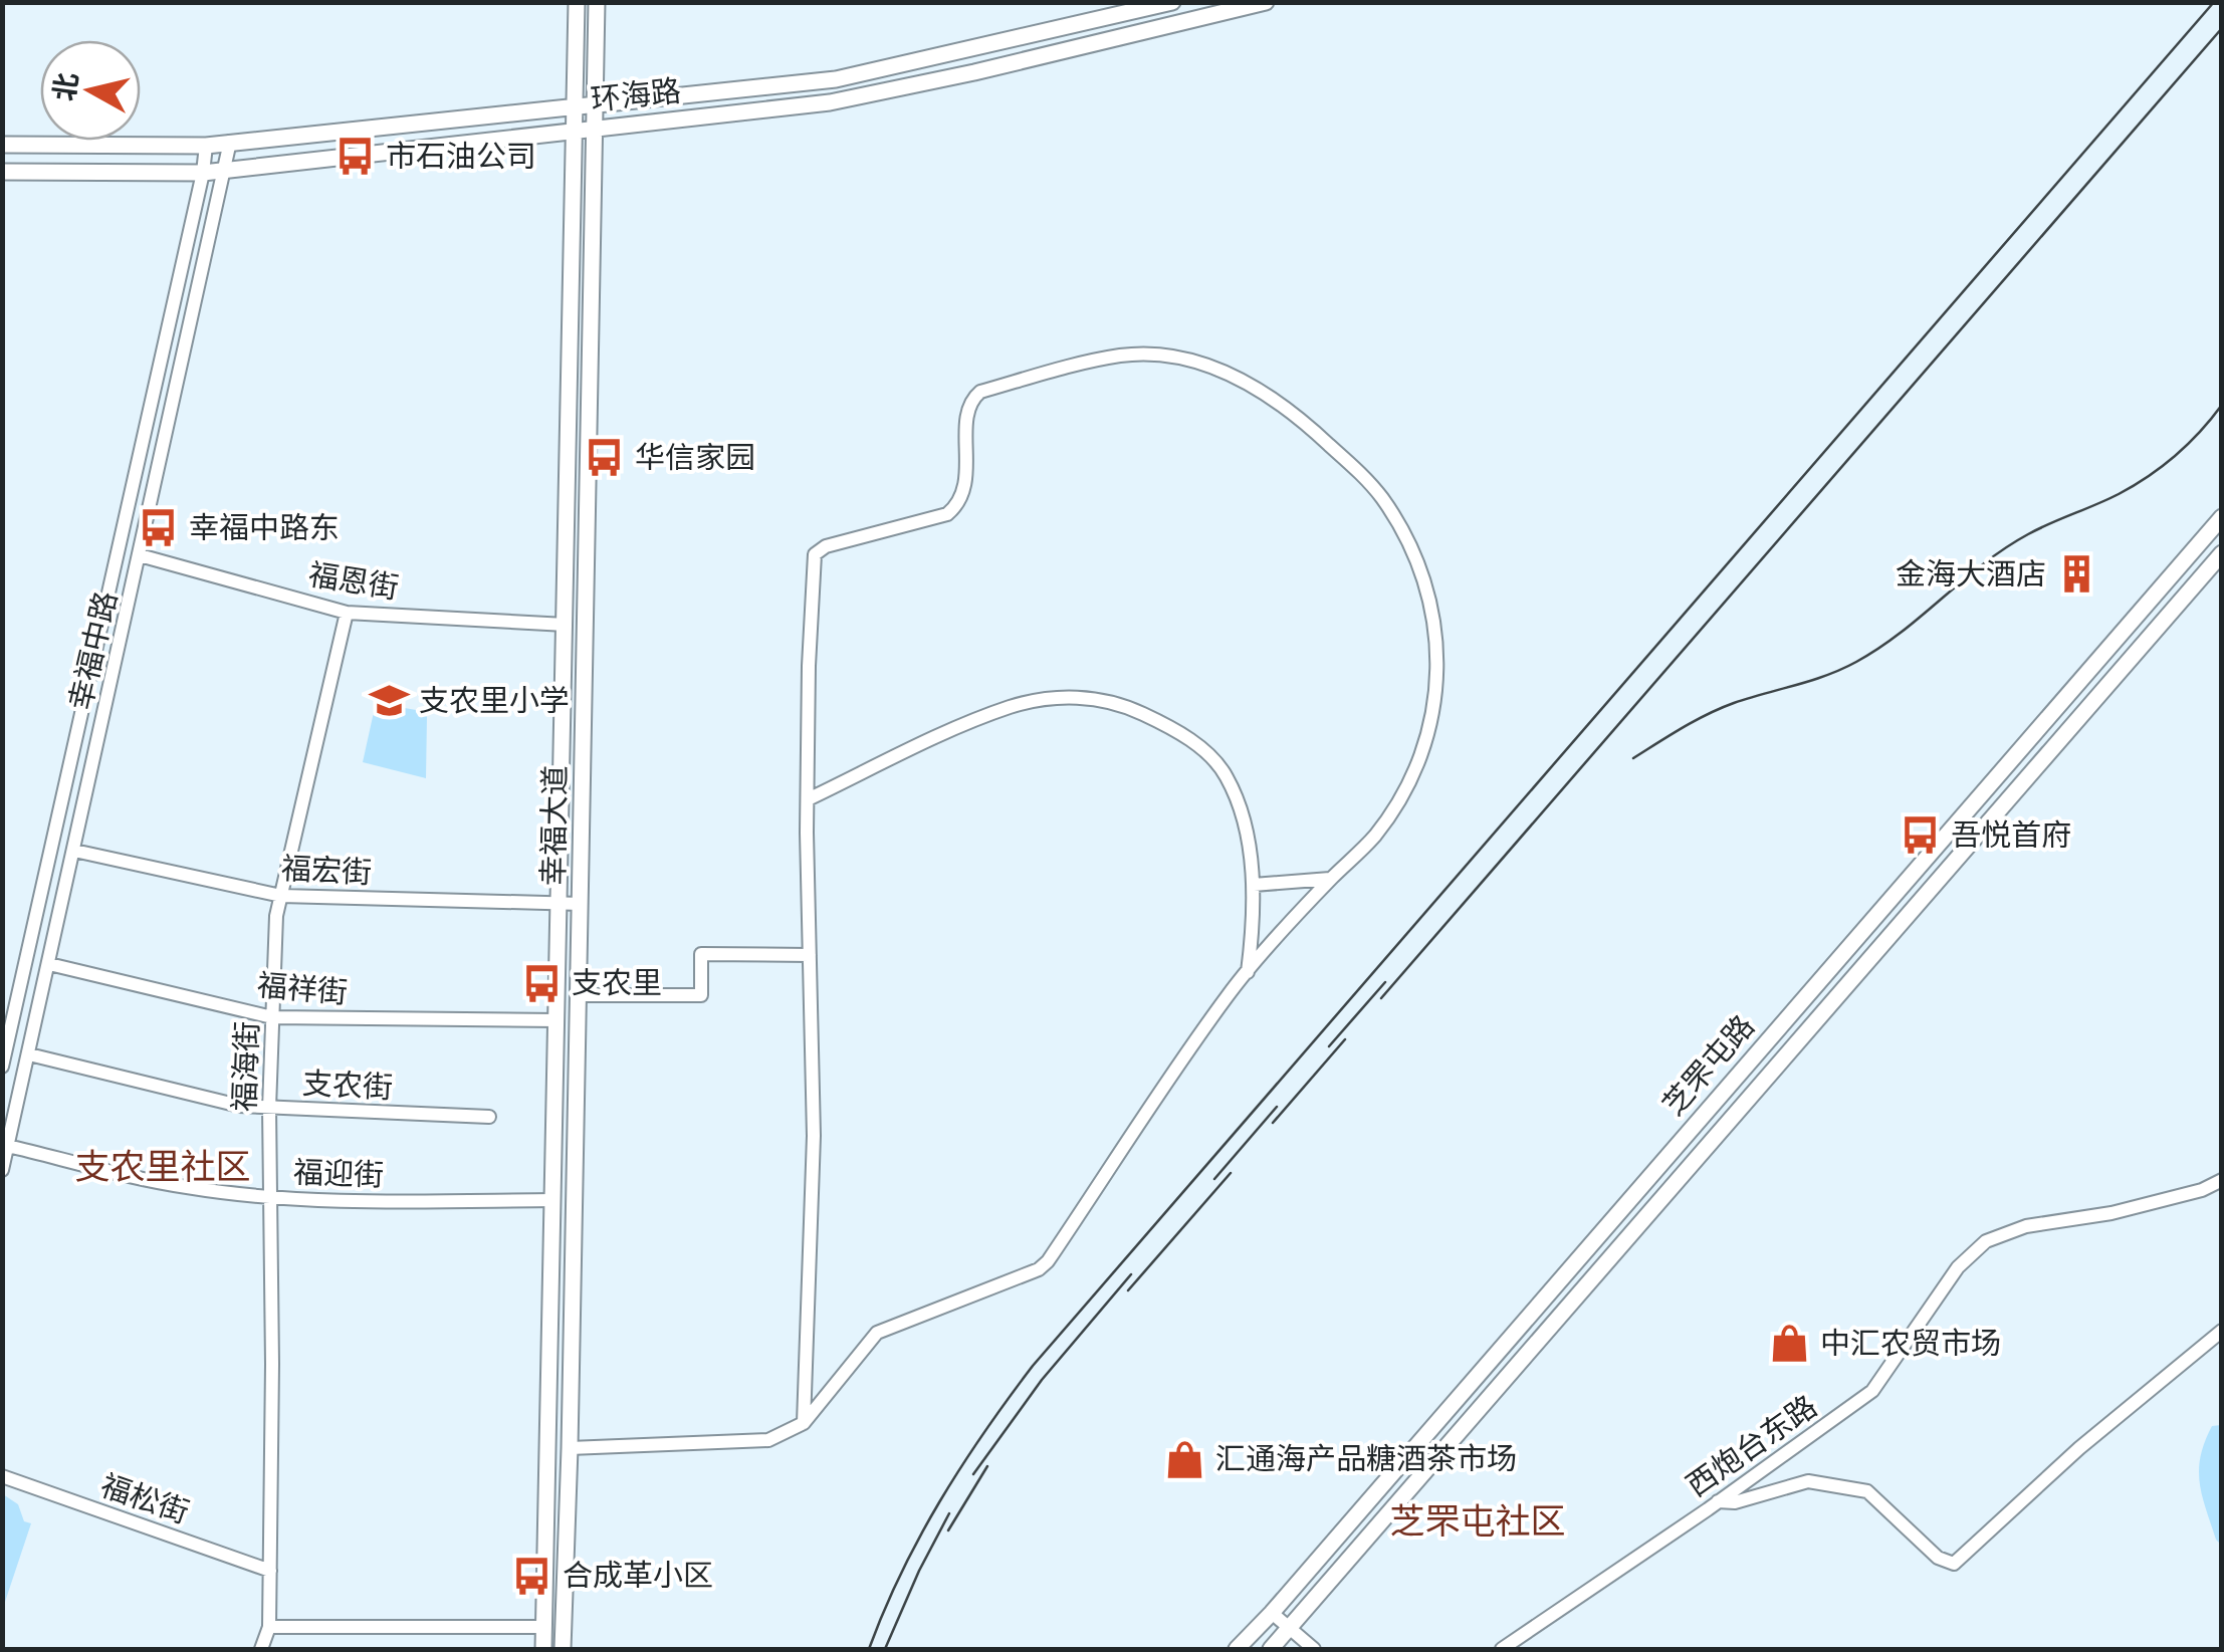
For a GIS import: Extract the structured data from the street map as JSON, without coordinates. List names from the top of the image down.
{
  "streets": {
    "main road": ["环海路", "幸福大道", "芝罘屯路"],
    "street": [
      "福恩街",
      "幸福中路",
      "福宏街",
      "福祥街",
      "福海街",
      "支农街",
      "福迎街",
      "西炮台东路",
      "福松街"
    ]
  },
  "crossings": [
    ["环海路", "幸福中路"],
    ["环海路", "幸福大道"],
    ["福恩街", "幸福中路"],
    ["福恩街", "幸福大道"],
    ["福恩街", "福海街"],
    ["幸福中路", "福宏街"],
    ["幸福中路", "福祥街"],
    ["幸福中路", "支农街"],
    ["幸福中路", "福迎街"],
    ["幸福大道", "福宏街"],
    ["幸福大道", "福祥街"],
    ["幸福大道", "福迎街"],
    ["福宏街", "福海街"],
    ["福祥街", "福海街"],
    ["福海街", "支农街"],
    ["福海街", "福迎街"],
    ["福海街", "福松街"]
  ],
  "districts": ["支农里社区", "芝罘屯社区"],
  "places": {
    "bus stop": [
      "市石油公司",
      "华信家园",
      "幸福中路东",
      "吾悦首府",
      "支农里",
      "合成革小区"
    ],
    "building": ["金海大酒店"],
    "school or university": ["支农里小学"],
    "shop": ["中汇农贸市场", "汇通海产品糖酒茶市场"]
  },
  "north": "left"
}
